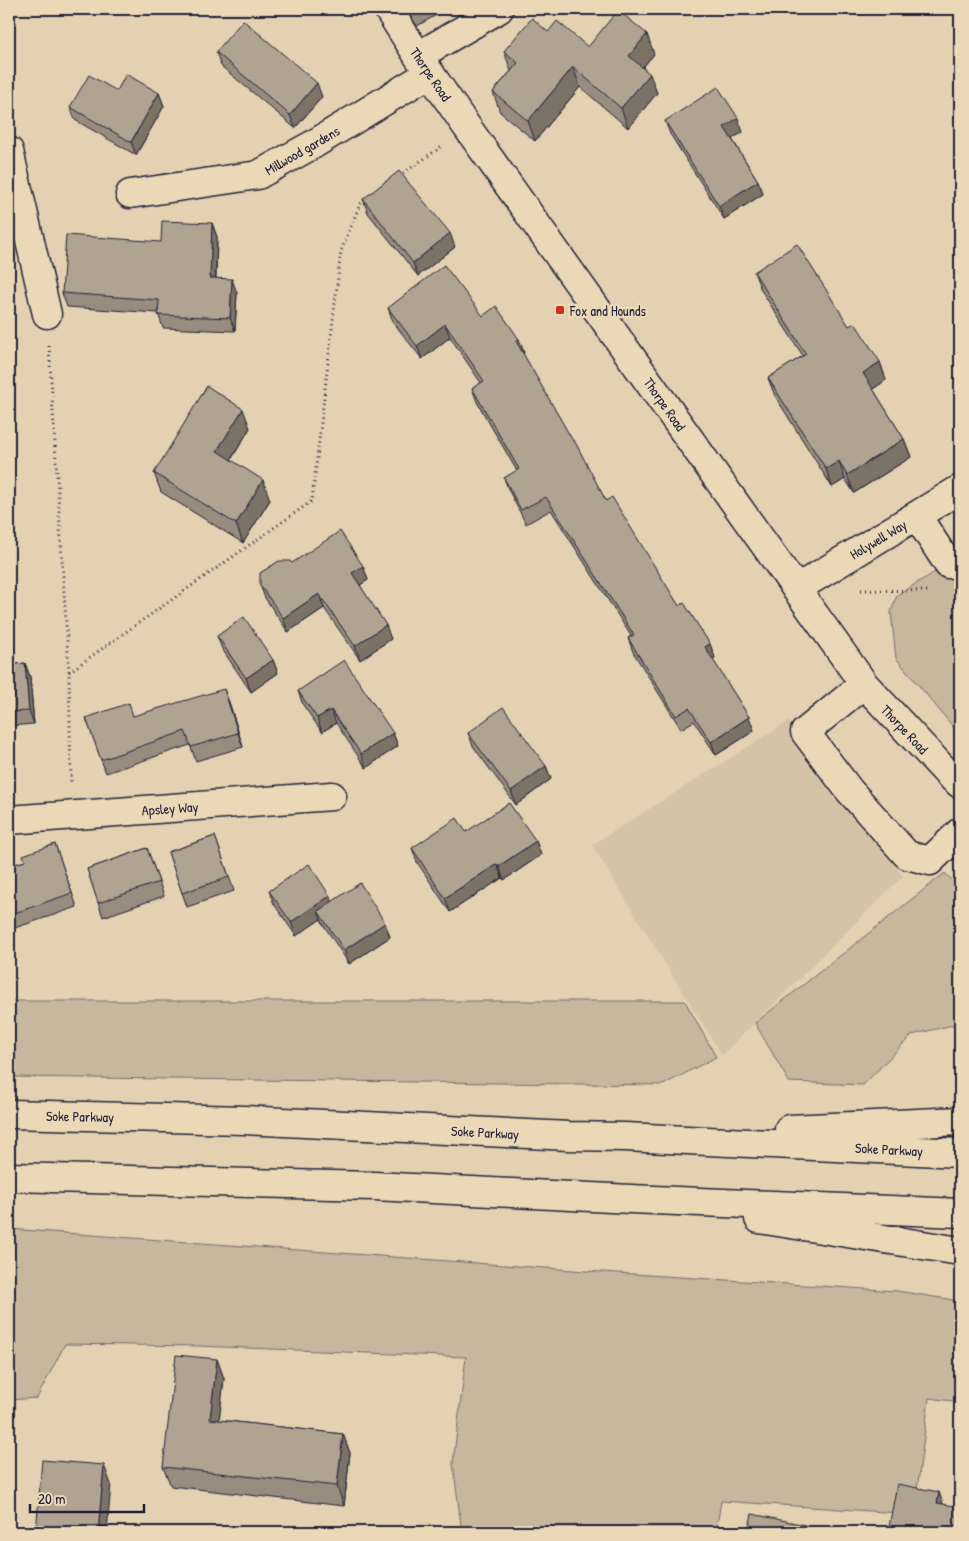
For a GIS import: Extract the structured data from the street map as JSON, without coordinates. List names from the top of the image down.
{
  "streets": {
    "main road": [
      "Thorpe Road",
      "Millwood gardens",
      "Holywell Way",
      "Apsley Way",
      "Soke Parkway"
    ]
  },
  "crossings": [
    ["Thorpe Road", "Millwood gardens"],
    ["Thorpe Road", "Holywell Way"]
  ],
  "places": {
    "transit": ["Fox and Hounds"]
  },
  "scale_bar": "20 m"
}
